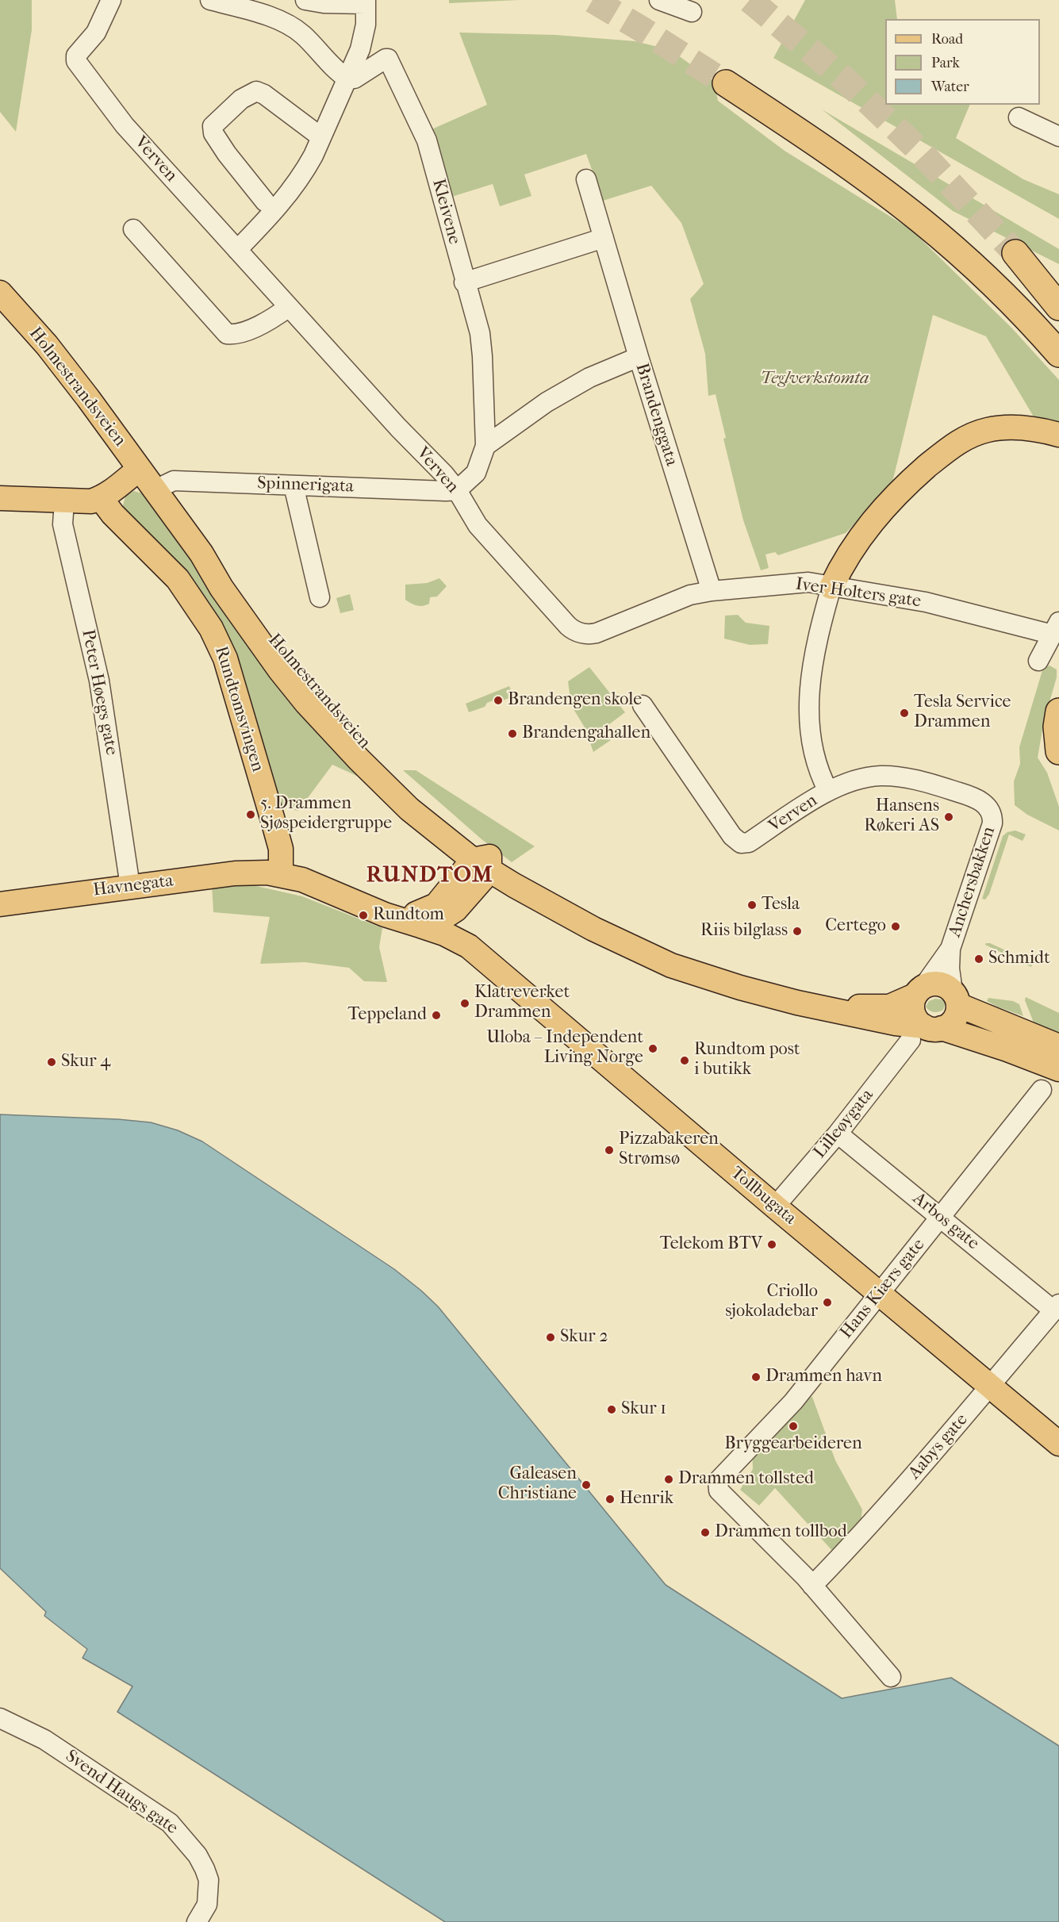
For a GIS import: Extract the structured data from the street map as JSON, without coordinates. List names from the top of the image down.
{
  "streets": {
    "main road": [
      "Holmestrandsveien",
      "Rundtomsvingen",
      "Havnegata",
      "Tollbugata"
    ],
    "street": [
      "Verven",
      "Kleivene",
      "Brandenggata",
      "Spinnerigata",
      "Iver Holters gate",
      "Peter Høegs gate",
      "Anchersbakken",
      "Lilleøygata",
      "Arbos gate",
      "Hans Kiærs gate",
      "Aabys gate",
      "Svend Haugs gate"
    ]
  },
  "crossings": [
    ["Verven", "Kleivene"],
    ["Verven", "Spinnerigata"],
    ["Verven", "Iver Holters gate"],
    ["Verven", "Anchersbakken"],
    ["Kleivene", "Spinnerigata"],
    ["Holmestrandsveien", "Spinnerigata"],
    ["Brandenggata", "Iver Holters gate"],
    ["Peter Høegs gate", "Havnegata"],
    ["Rundtomsvingen", "Havnegata"],
    ["Lilleøygata", "Tollbugata"],
    ["Lilleøygata", "Arbos gate"],
    ["Tollbugata", "Hans Kiærs gate"],
    ["Tollbugata", "Aabys gate"],
    ["Arbos gate", "Hans Kiærs gate"],
    ["Arbos gate", "Aabys gate"],
    ["Hans Kiærs gate", "Aabys gate"]
  ],
  "districts": ["RUNDTOM"],
  "parks": ["Teglverkstomta"],
  "places": [
    "Brandengen skole",
    "Tesla Service Drammen",
    "Brandengahallen",
    "5. Drammen Sjøspeidergruppe",
    "Hansens Røkeri AS",
    "Tesla",
    "Rundtom",
    "Certego",
    "Riis bilglass",
    "Schmidt",
    "Klatreverket Drammen",
    "Teppeland",
    "Uloba – Independent Living Norge",
    "Rundtom post i butikk",
    "Skur 4",
    "Pizzabakeren Strømsø",
    "Telekom BTV",
    "Criollo sjokoladebar",
    "Skur 2",
    "Drammen havn",
    "Skur 1",
    "Bryggearbeideren",
    "Drammen tollsted",
    "Galeasen Christiane",
    "Henrik",
    "Drammen tollbod"
  ],
  "legend": ["Road", "Park", "Water"]
}
